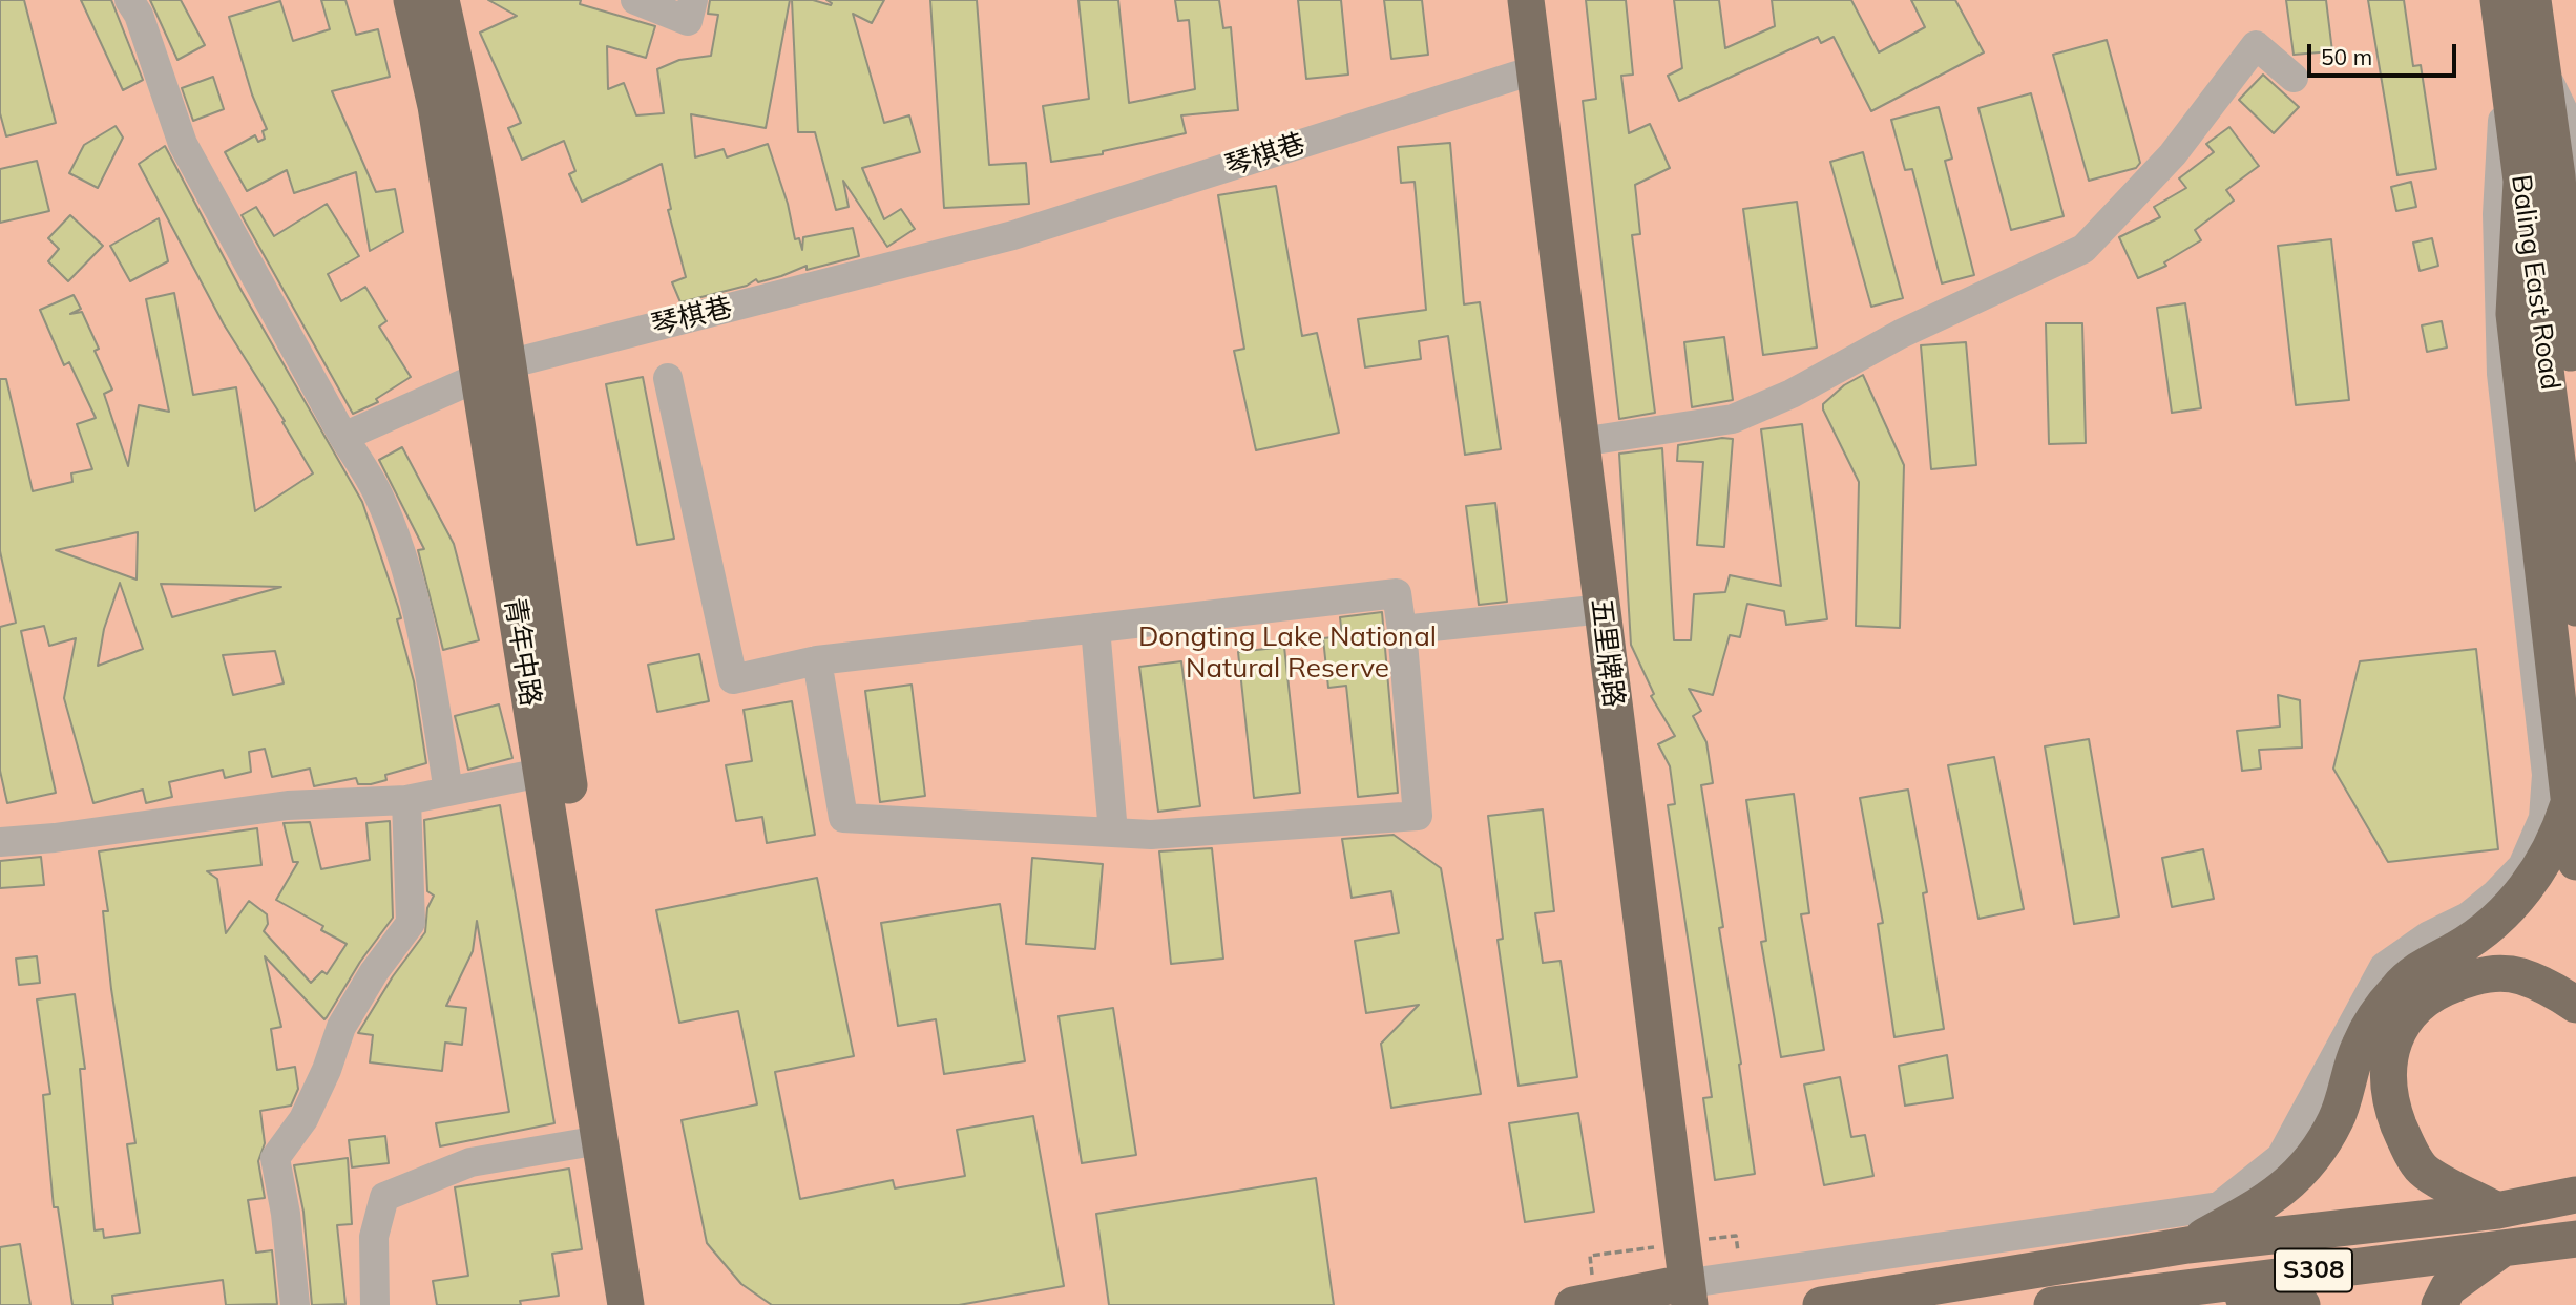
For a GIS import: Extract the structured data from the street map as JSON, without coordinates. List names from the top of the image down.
{
  "streets": {
    "main road": [
      "Baling East Road",
      "青年中路",
      "五里牌路",
      "S308"
    ],
    "street": ["琴棋巷"]
  },
  "crossings": [
    ["琴棋巷", "青年中路"],
    ["琴棋巷", "五里牌路"]
  ],
  "parks": ["Dongting Lake National Natural Reserve"],
  "scale_bar": "50 m"
}
